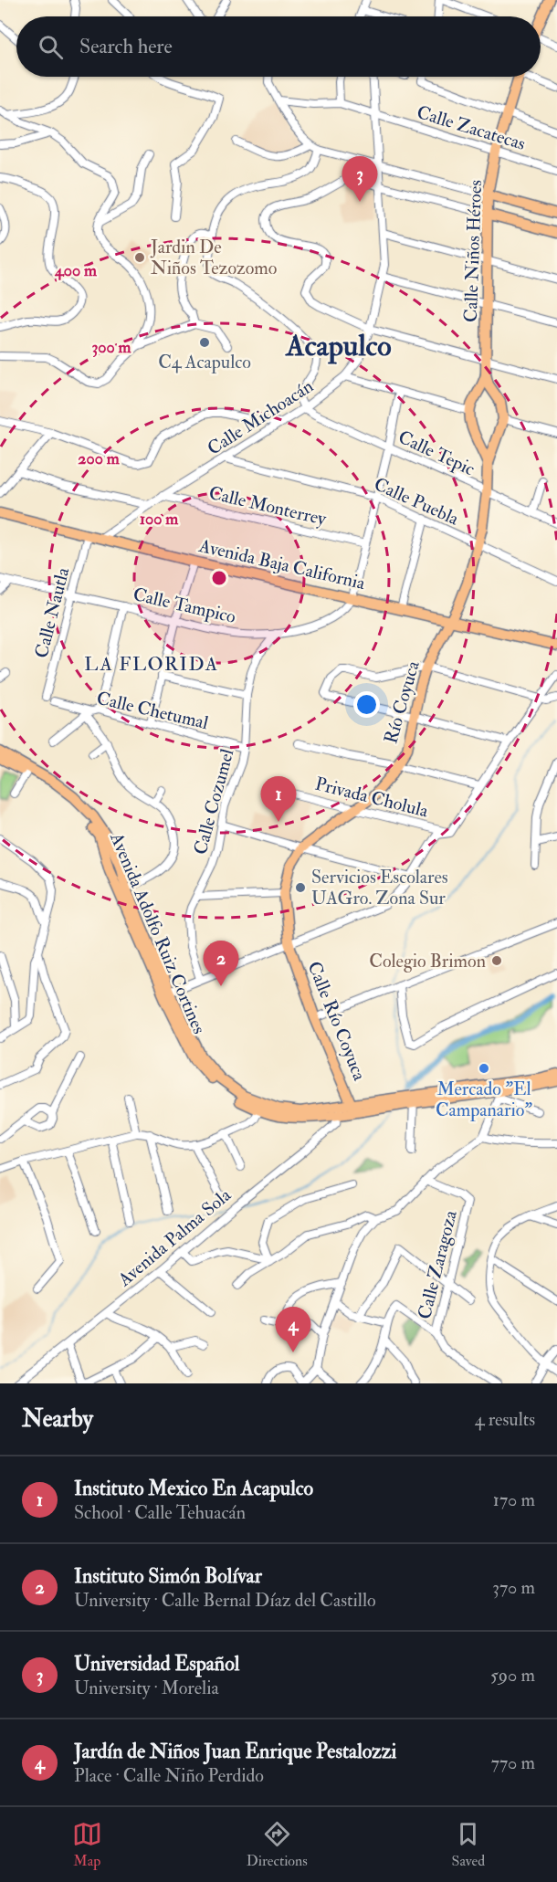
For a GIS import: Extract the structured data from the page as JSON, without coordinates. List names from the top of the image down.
{
  "streets": {
    "main road": [
      "Calle Niños Héroes",
      "Avenida Baja California",
      "Río Coyuca",
      "Avenida Adolfo Ruiz Cortines",
      "Calle Río Coyuca"
    ],
    "street": [
      "Calle Zacatecas",
      "Calle Michoacán",
      "Calle Tepic",
      "Calle Puebla",
      "Calle Monterrey",
      "Calle Tampico",
      "Calle Nautla",
      "Calle Chetumal",
      "Privada Cholula",
      "Calle Cozumel",
      "Avenida Palma Sola",
      "Calle Zaragoza"
    ]
  },
  "crossings": [
    ["Calle Zacatecas", "Calle Niños Héroes"],
    ["Calle Zacatecas", "Calle Michoacán"],
    ["Calle Michoacán", "Calle Tepic"],
    ["Calle Michoacán", "Calle Puebla"],
    ["Calle Michoacán", "Calle Monterrey"],
    ["Calle Michoacán", "Avenida Baja California"],
    ["Calle Tepic", "Río Coyuca"],
    ["Calle Puebla", "Río Coyuca"],
    ["Avenida Baja California", "Calle Tampico"],
    ["Avenida Baja California", "Calle Nautla"],
    ["Avenida Baja California", "Río Coyuca"],
    ["Calle Tampico", "Calle Nautla"],
    ["Calle Tampico", "Calle Cozumel"],
    ["Río Coyuca", "Privada Cholula"],
    ["Río Coyuca", "Calle Río Coyuca"],
    ["Calle Chetumal", "Calle Cozumel"],
    ["Avenida Adolfo Ruiz Cortines", "Calle Río Coyuca"],
    ["Avenida Adolfo Ruiz Cortines", "Avenida Palma Sola"]
  ],
  "districts": ["Acapulco", "LA FLORIDA"],
  "places": [
    "Jardin De Niños Tezozomo",
    "C4 Acapulco",
    "Servicios Escolares UAGro. Zona Sur",
    "Colegio Brimon",
    "Mercado \"El Campanario\""
  ],
  "page": {
    "search": "Search here",
    "pins": [
      "3",
      "1",
      "2",
      "4"
    ],
    "heading": ["Nearby", "4 results"],
    "list": [
      {
        "mark": "1",
        "name": "Instituto Mexico En Acapulco",
        "note": "School · Calle Tehuacán",
        "value": "170 m"
      },
      {
        "mark": "2",
        "name": "Instituto Simón Bolívar",
        "note": "University · Calle Bernal Díaz del Castillo",
        "value": "370 m"
      },
      {
        "mark": "3",
        "name": "Universidad Español",
        "note": "University · Morelia",
        "value": "590 m"
      },
      {
        "mark": "4",
        "name": "Jardín de Niños Juan Enrique Pestalozzi",
        "note": "Place · Calle Niño Perdido",
        "value": "770 m"
      }
    ],
    "nav": ["Map", "Directions", "Saved"]
  },
  "rings": [
    "400 m",
    "300 m",
    "200 m",
    "100 m"
  ]
}
